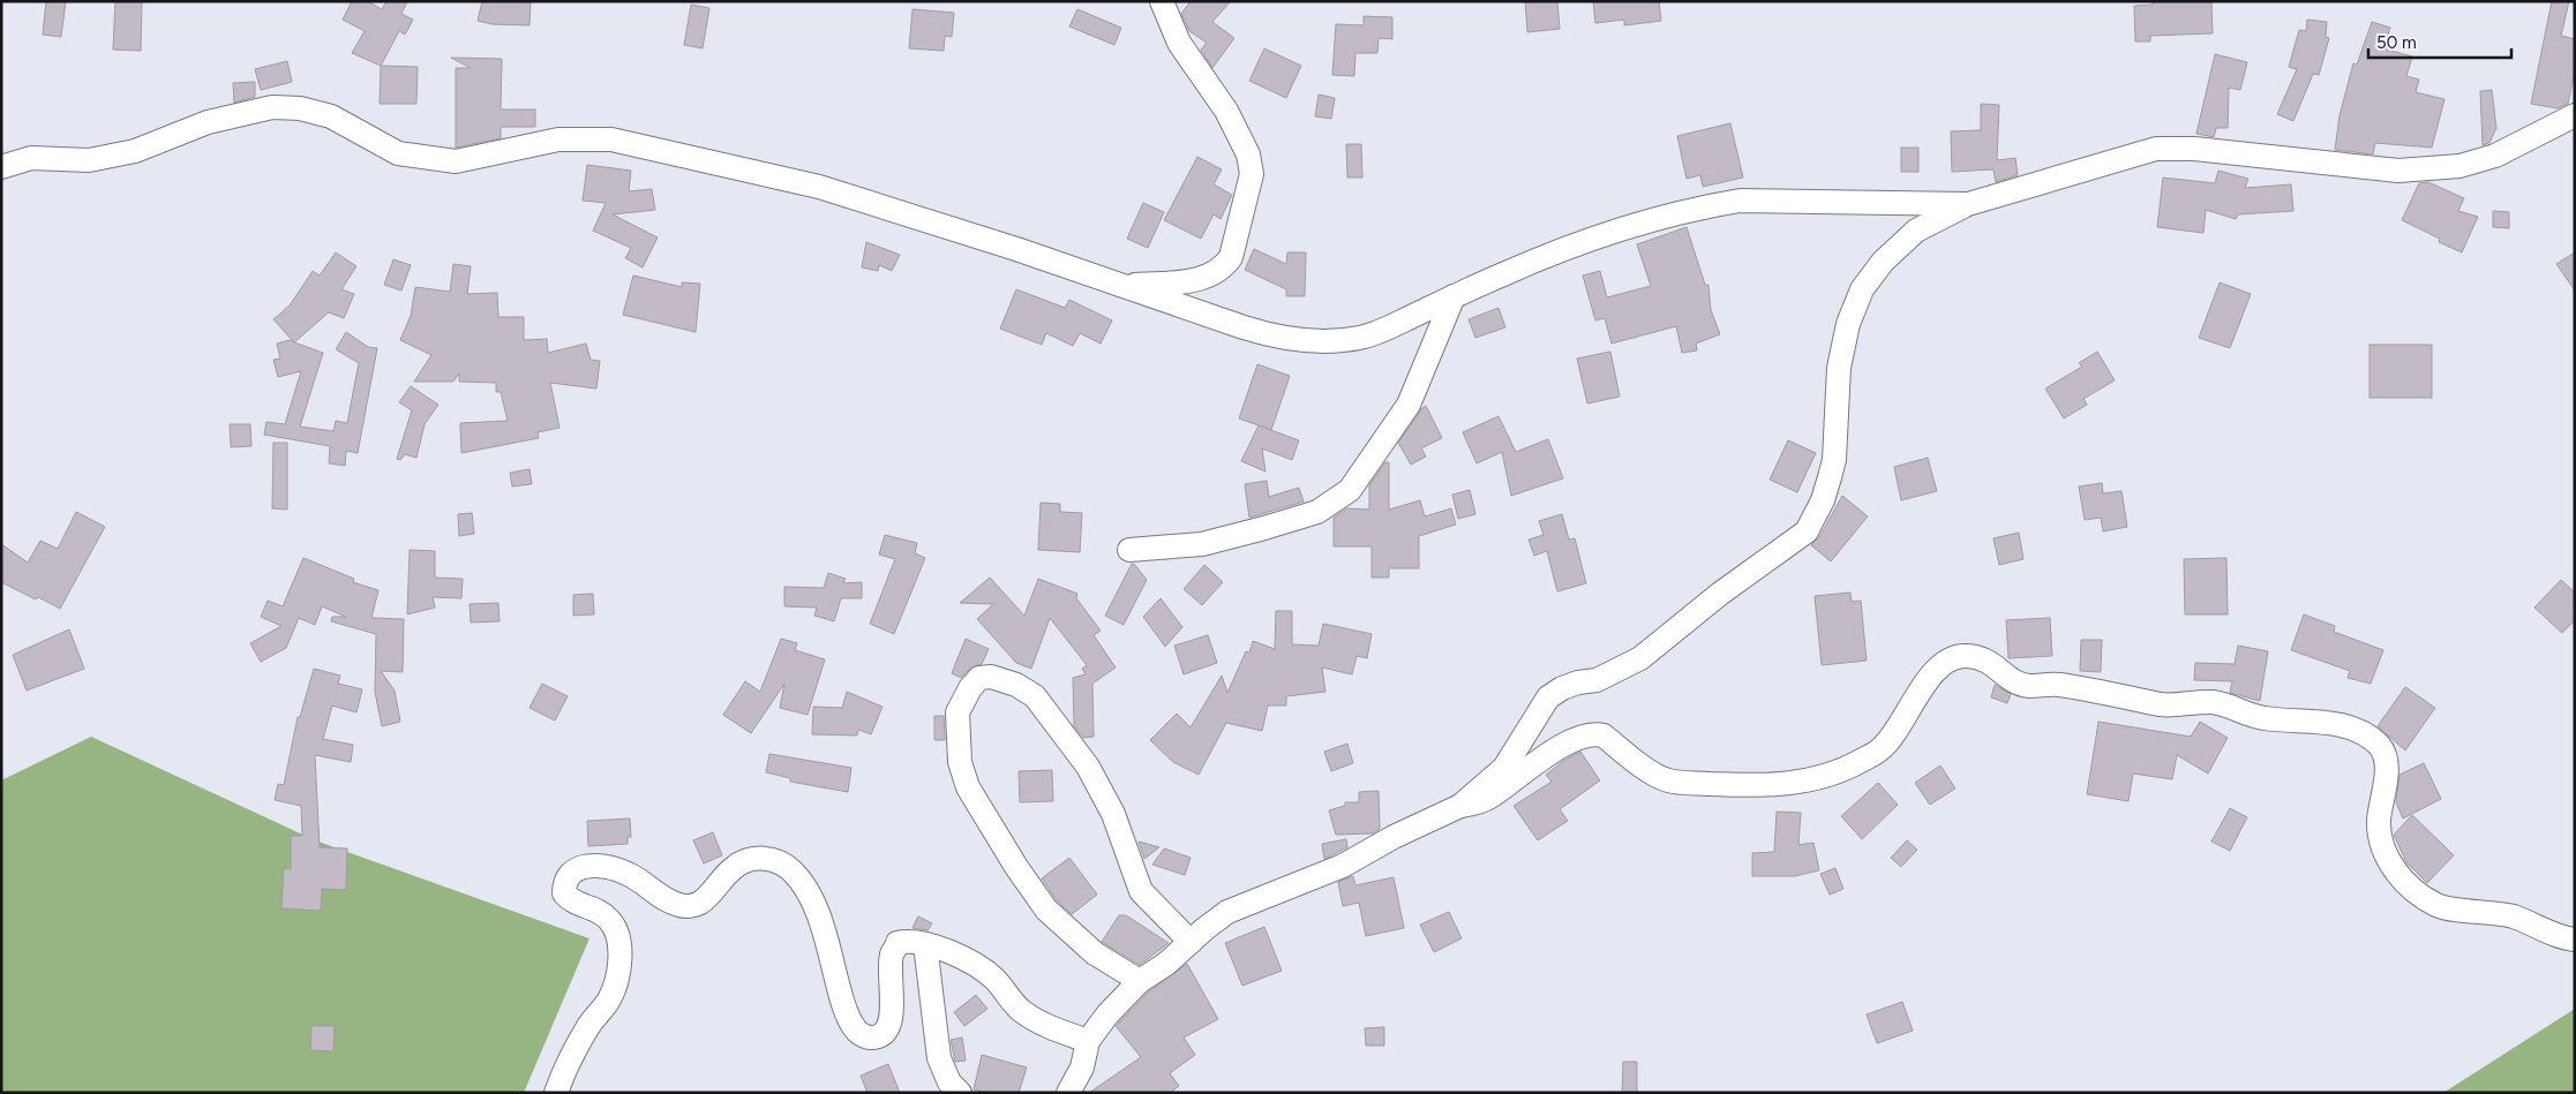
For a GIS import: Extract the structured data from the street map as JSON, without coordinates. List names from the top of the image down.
{
  "scale_bar": "50 m"
}
